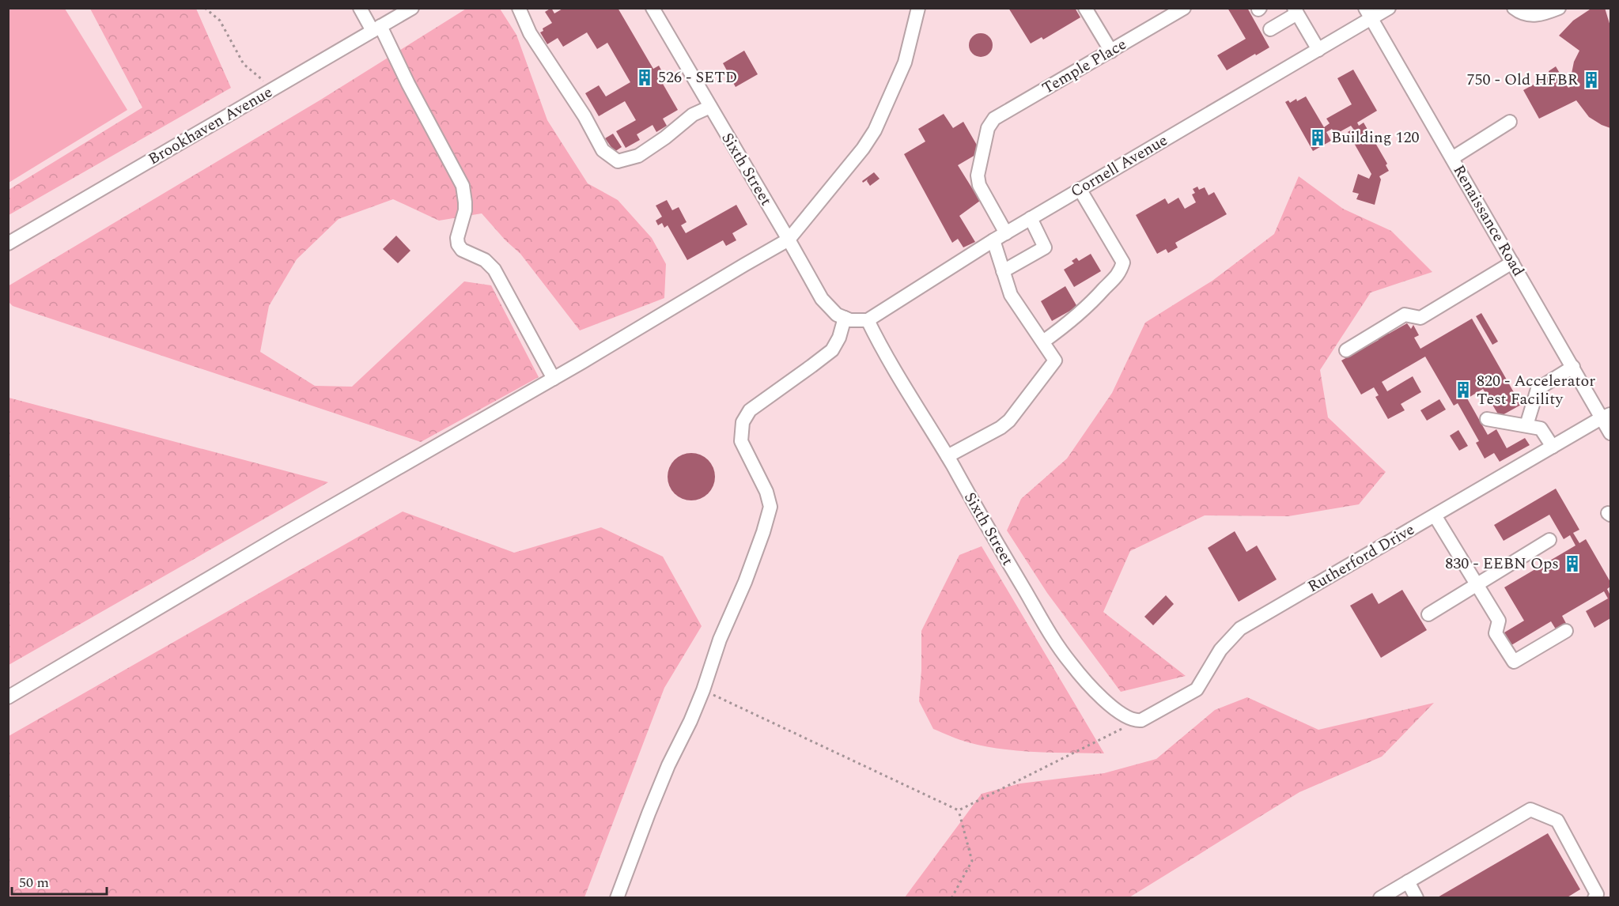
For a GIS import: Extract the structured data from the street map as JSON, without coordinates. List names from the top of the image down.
{
  "streets": {
    "street": [
      "Temple Place",
      "Brookhaven Avenue",
      "Cornell Avenue",
      "Sixth Street",
      "Renaissance Road",
      "Rutherford Drive"
    ]
  },
  "crossings": [
    ["Temple Place", "Cornell Avenue"],
    ["Cornell Avenue", "Sixth Street"],
    ["Cornell Avenue", "Renaissance Road"],
    ["Sixth Street", "Rutherford Drive"],
    ["Renaissance Road", "Rutherford Drive"]
  ],
  "places": {
    "building": [
      "526 - SETD",
      "750 - Old HFBR",
      "Building 120",
      "820 - Accelerator Test Facility",
      "830 - EEBN Ops"
    ]
  },
  "scale_bar": "50 m"
}
